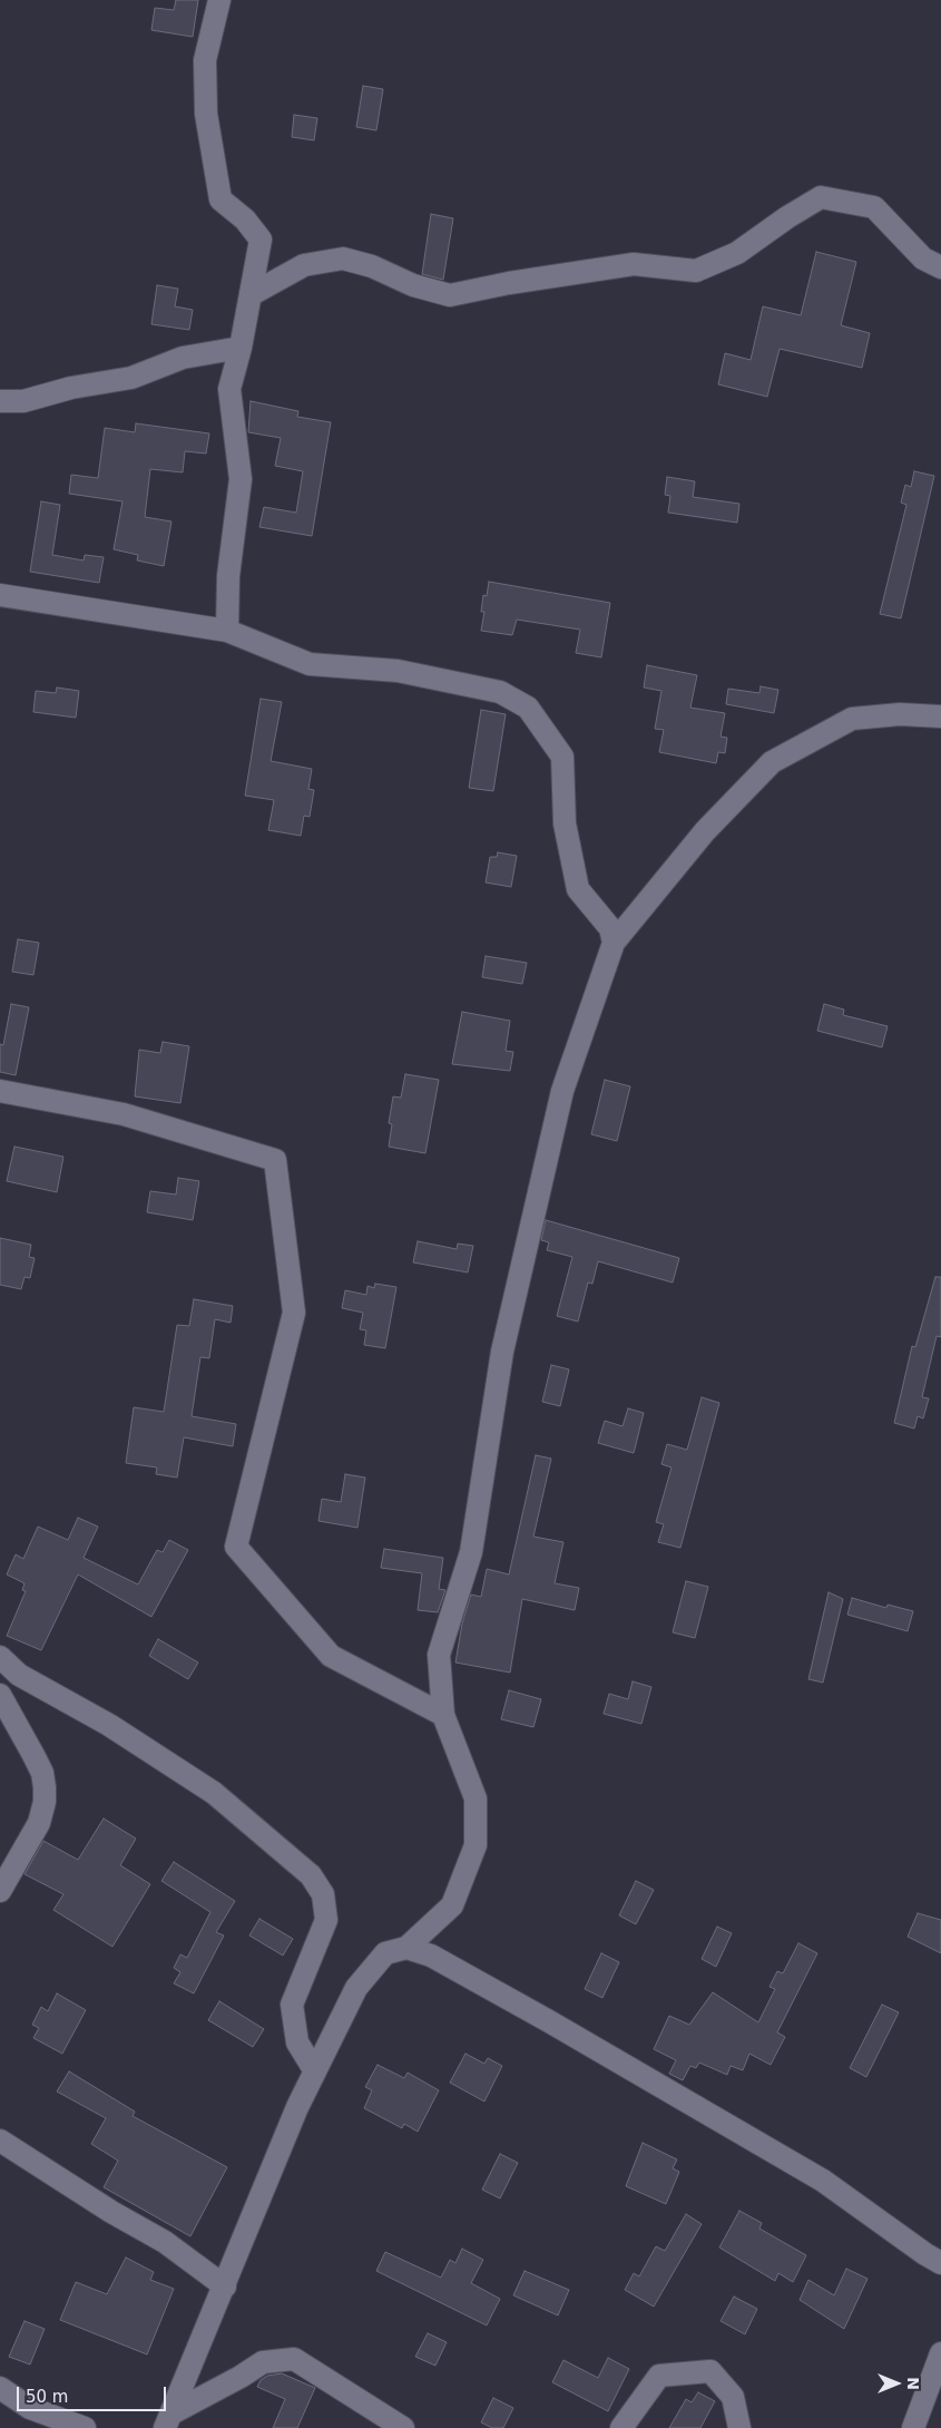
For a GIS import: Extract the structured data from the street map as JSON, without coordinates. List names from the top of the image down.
{
  "scale_bar": "50 m",
  "north": "right"
}
